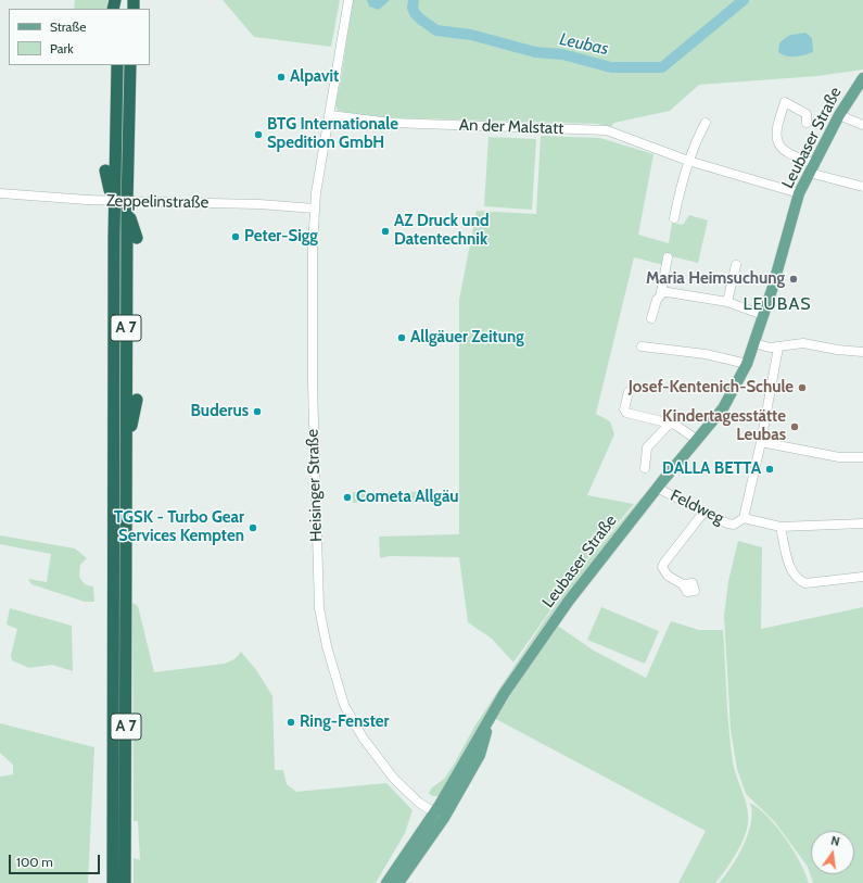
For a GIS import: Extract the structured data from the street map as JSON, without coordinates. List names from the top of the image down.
{
  "streets": {
    "highway": ["A 7"],
    "main road": ["Leubaser Straße"],
    "street": [
      "An der Malstatt",
      "Zeppelinstraße",
      "Heisinger Straße",
      "Feldweg"
    ]
  },
  "crossings": [
    ["An der Malstatt", "Leubaser Straße"],
    ["An der Malstatt", "Heisinger Straße"],
    ["Leubaser Straße", "Heisinger Straße"],
    ["Leubaser Straße", "Feldweg"],
    ["Zeppelinstraße", "Heisinger Straße"]
  ],
  "districts": ["LEUBAS"],
  "water": ["Leubas"],
  "places": [
    "Alpavit",
    "BTG Internationale Spedition GmbH",
    "AZ Druck und Datentechnik",
    "Peter-Sigg",
    "Maria Heimsuchung",
    "Allgäuer Zeitung",
    "Josef-Kentenich-Schule",
    "Buderus",
    "Kindertagesstätte Leubas",
    "DALLA BETTA",
    "Cometa Allgäu",
    "TGSK - Turbo Gear Services Kempten",
    "Ring-Fenster"
  ],
  "legend": ["Straße", "Park"],
  "scale_bar": "100 m",
  "north": "top"
}
